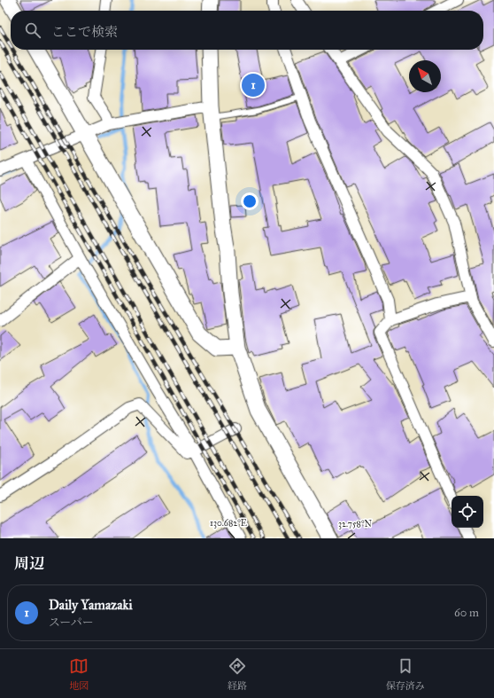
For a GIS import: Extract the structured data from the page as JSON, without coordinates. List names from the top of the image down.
{
  "north": "top left",
  "page": {
    "search": "ここで検索",
    "pins": "1",
    "heading": "周辺",
    "list": [
      {
        "mark": "1",
        "name": "Daily Yamazaki",
        "note": "スーパー",
        "value": "60 m"
      }
    ],
    "nav": ["地図", "経路", "保存済み"]
  },
  "coordinates": ["130.682°E", "32.758°N"]
}
